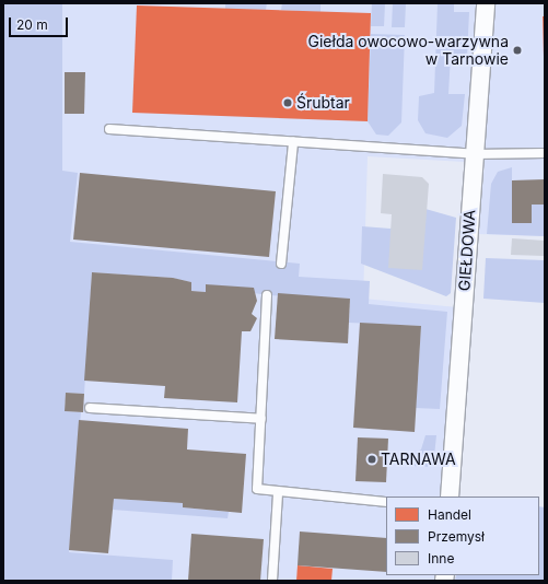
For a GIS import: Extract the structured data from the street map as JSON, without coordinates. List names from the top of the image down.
{
  "streets": {
    "street": ["GIEŁDOWA"]
  },
  "places": ["Giełda owocowo-warzywna w Tarnowie", "Śrubtar", "TARNAWA"],
  "legend": ["Handel", "Przemysł", "Inne"],
  "scale_bar": "20 m"
}
